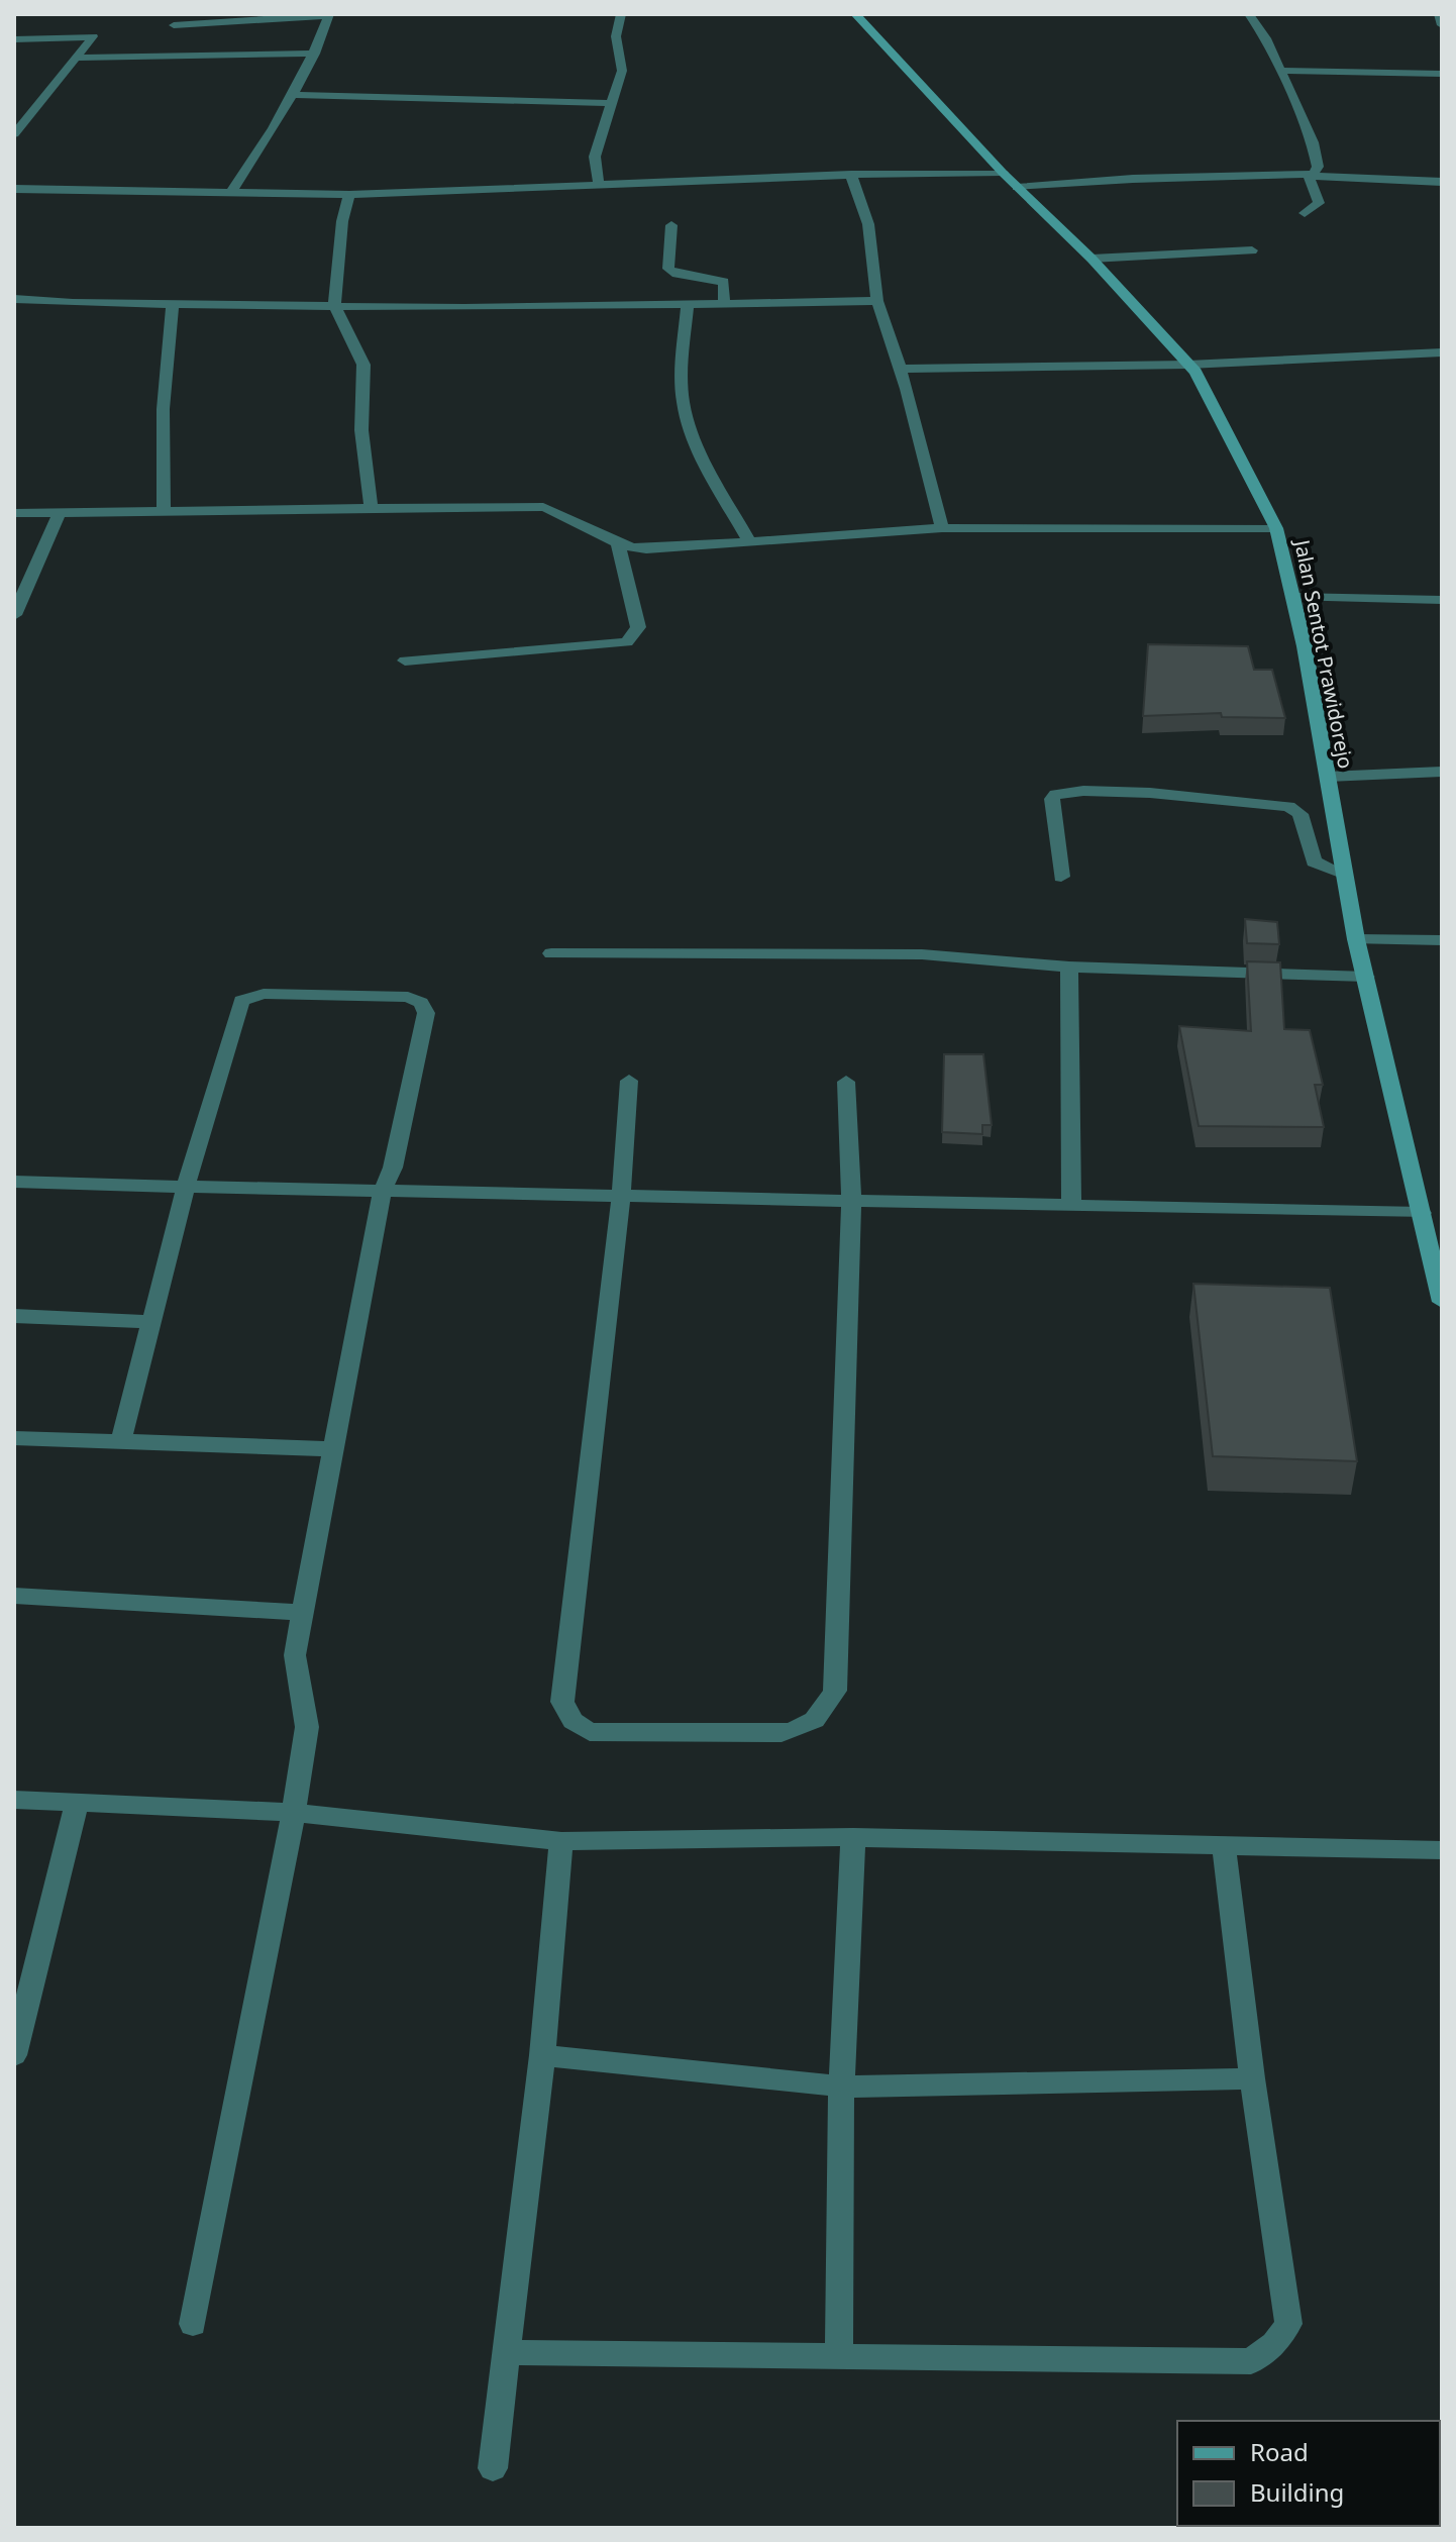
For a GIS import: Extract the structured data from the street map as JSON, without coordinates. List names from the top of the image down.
{
  "streets": {
    "main road": ["Jalan Sentot Prawidorejo"]
  },
  "legend": ["Road", "Building"]
}
